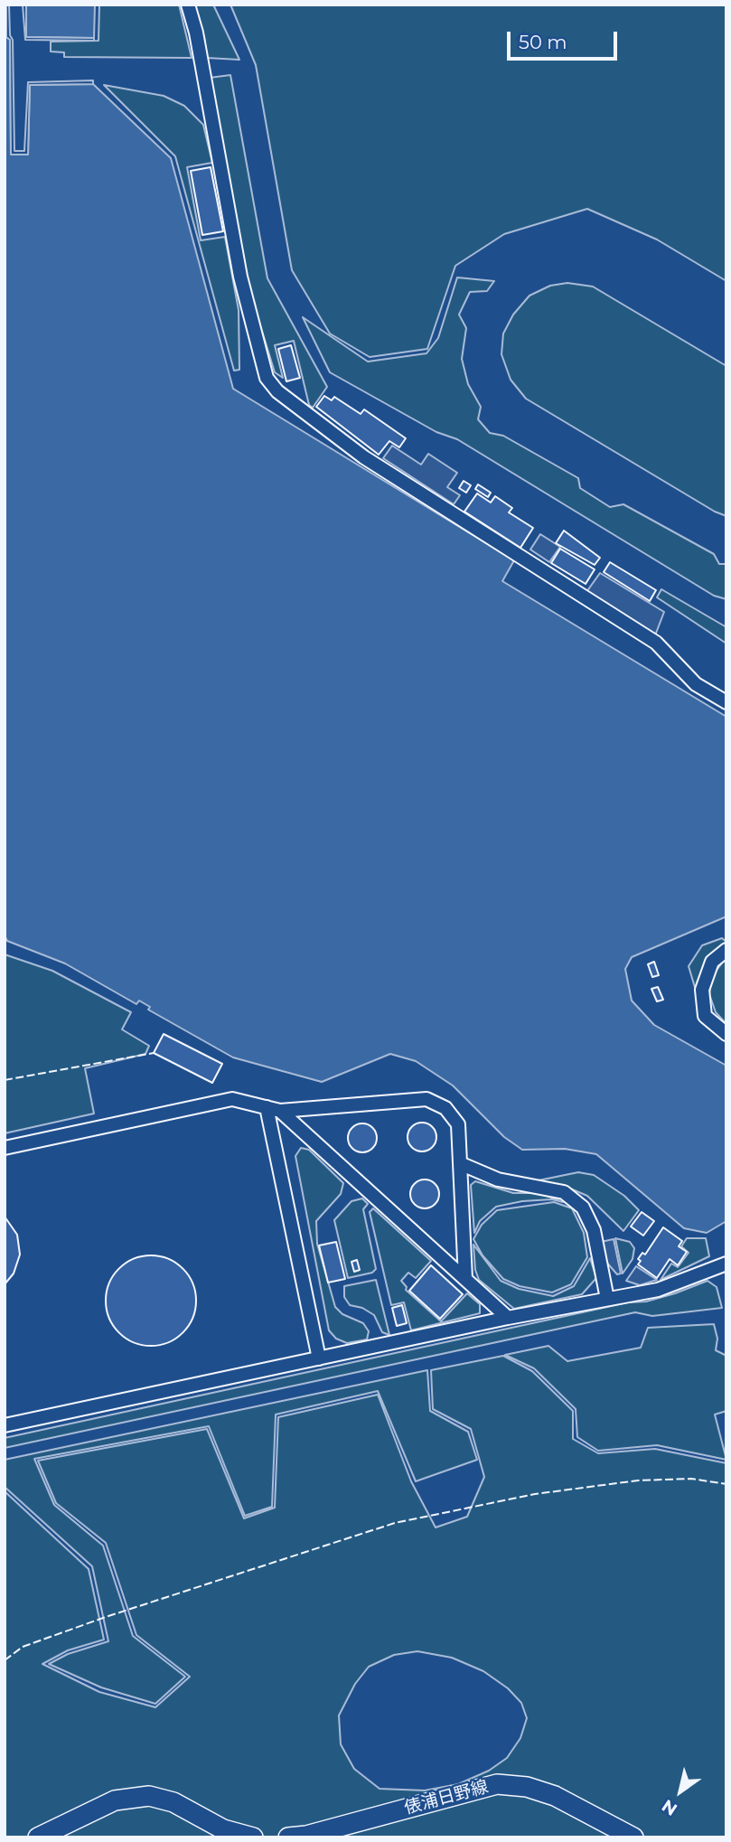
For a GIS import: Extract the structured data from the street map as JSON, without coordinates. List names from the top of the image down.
{
  "streets": {
    "main road": ["俵浦日野線"]
  },
  "scale_bar": "50 m",
  "north": "bottom left"
}
